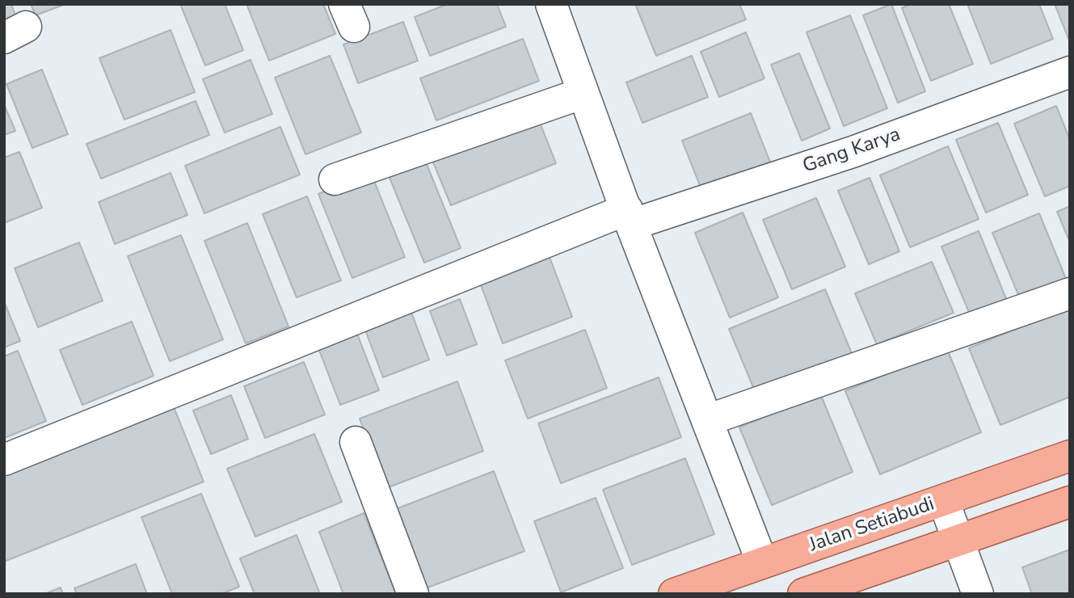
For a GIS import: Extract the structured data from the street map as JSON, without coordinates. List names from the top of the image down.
{
  "streets": {
    "main road": ["Jalan Setiabudi"],
    "street": ["Gang Karya"]
  }
}
